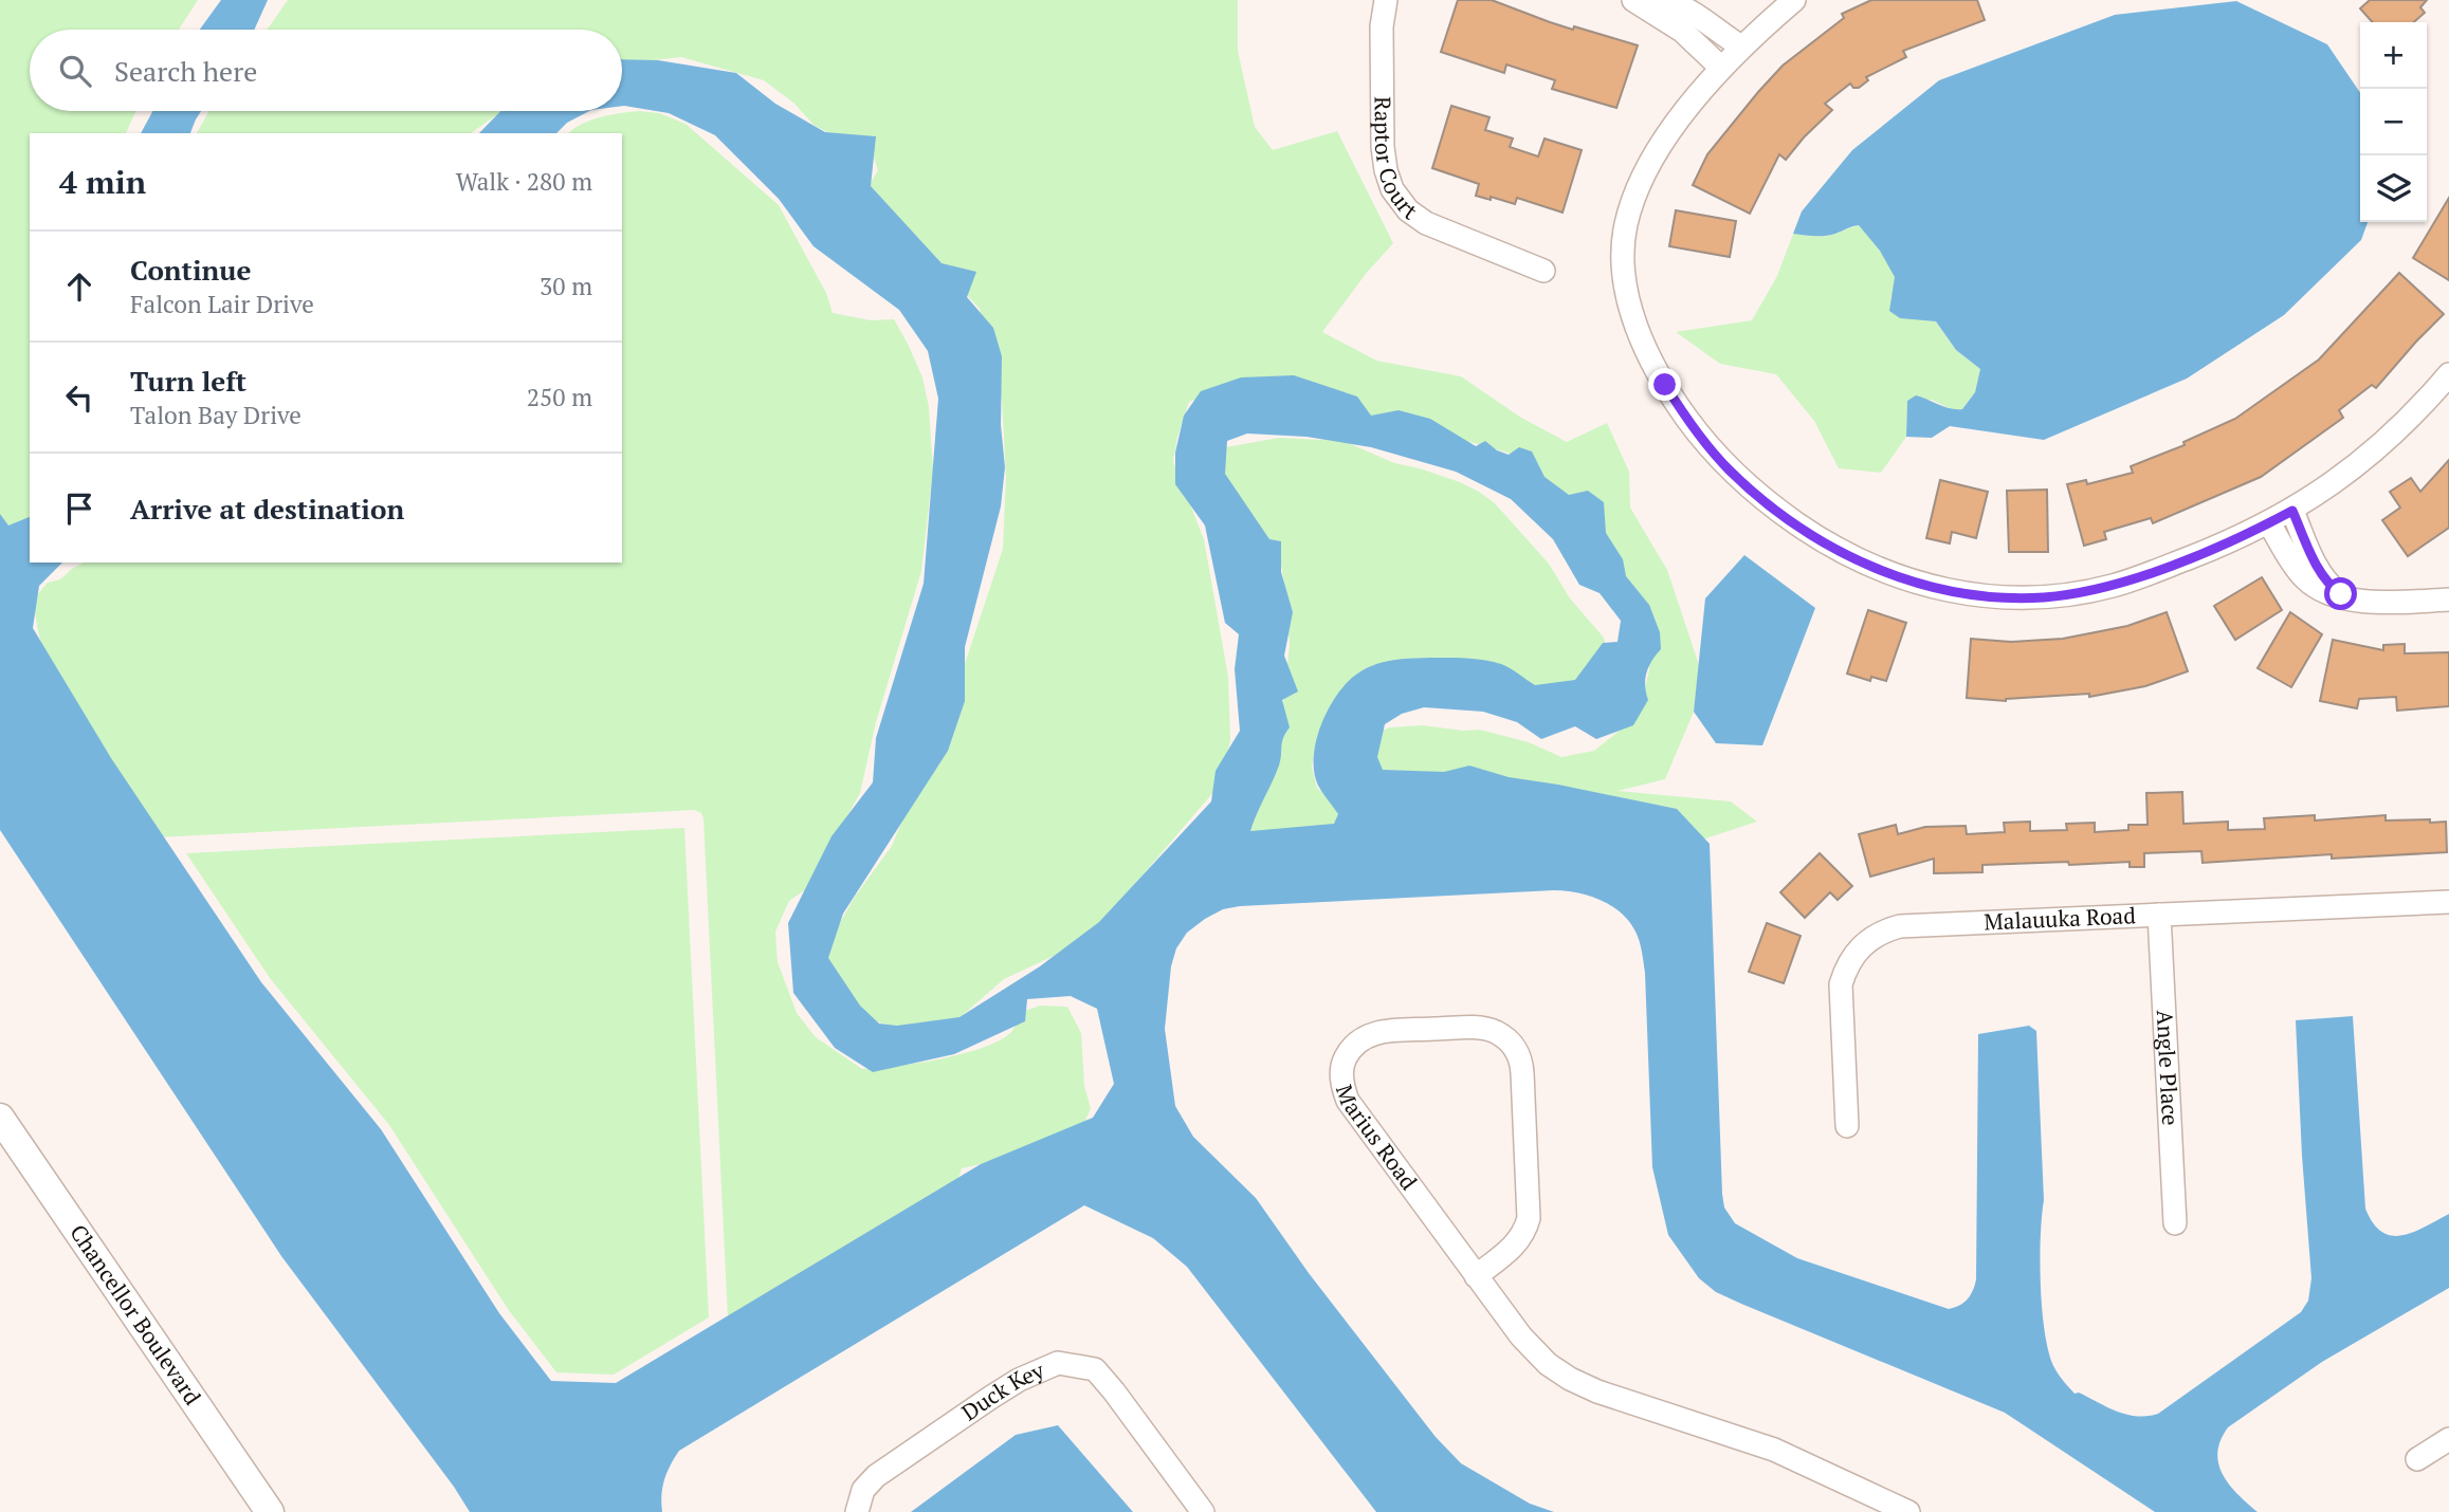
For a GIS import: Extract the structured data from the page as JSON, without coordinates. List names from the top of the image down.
{
  "streets": {
    "street": [
      "Raptor Court",
      "Malauuka Road",
      "Angle Place",
      "Marius Road",
      "Chancellor Boulevard",
      "Duck Key"
    ]
  },
  "crossings": [
    ["Malauuka Road", "Angle Place"]
  ],
  "page": {
    "map_buttons": ["+", "−"],
    "search": "Search here",
    "heading": ["4 min", "Walk · 280 m"],
    "list": [
      ["Continue", "Falcon Lair Drive", "30 m"],
      ["Turn left", "Talon Bay Drive", "250 m"],
      "Arrive at destination"
    ]
  }
}
